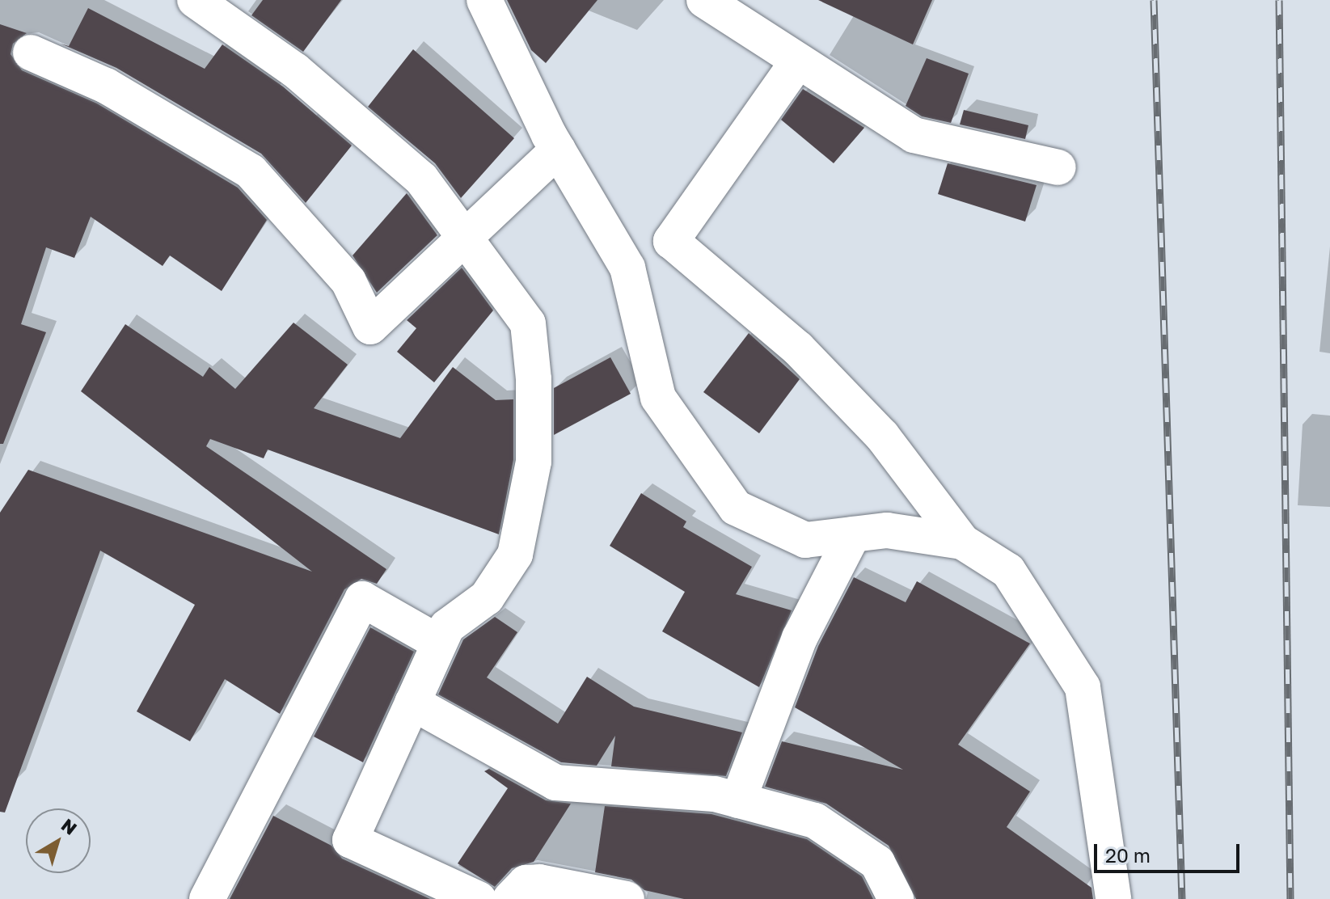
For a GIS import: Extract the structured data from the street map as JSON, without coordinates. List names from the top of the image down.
{
  "scale_bar": "20 m",
  "north": "top right"
}
